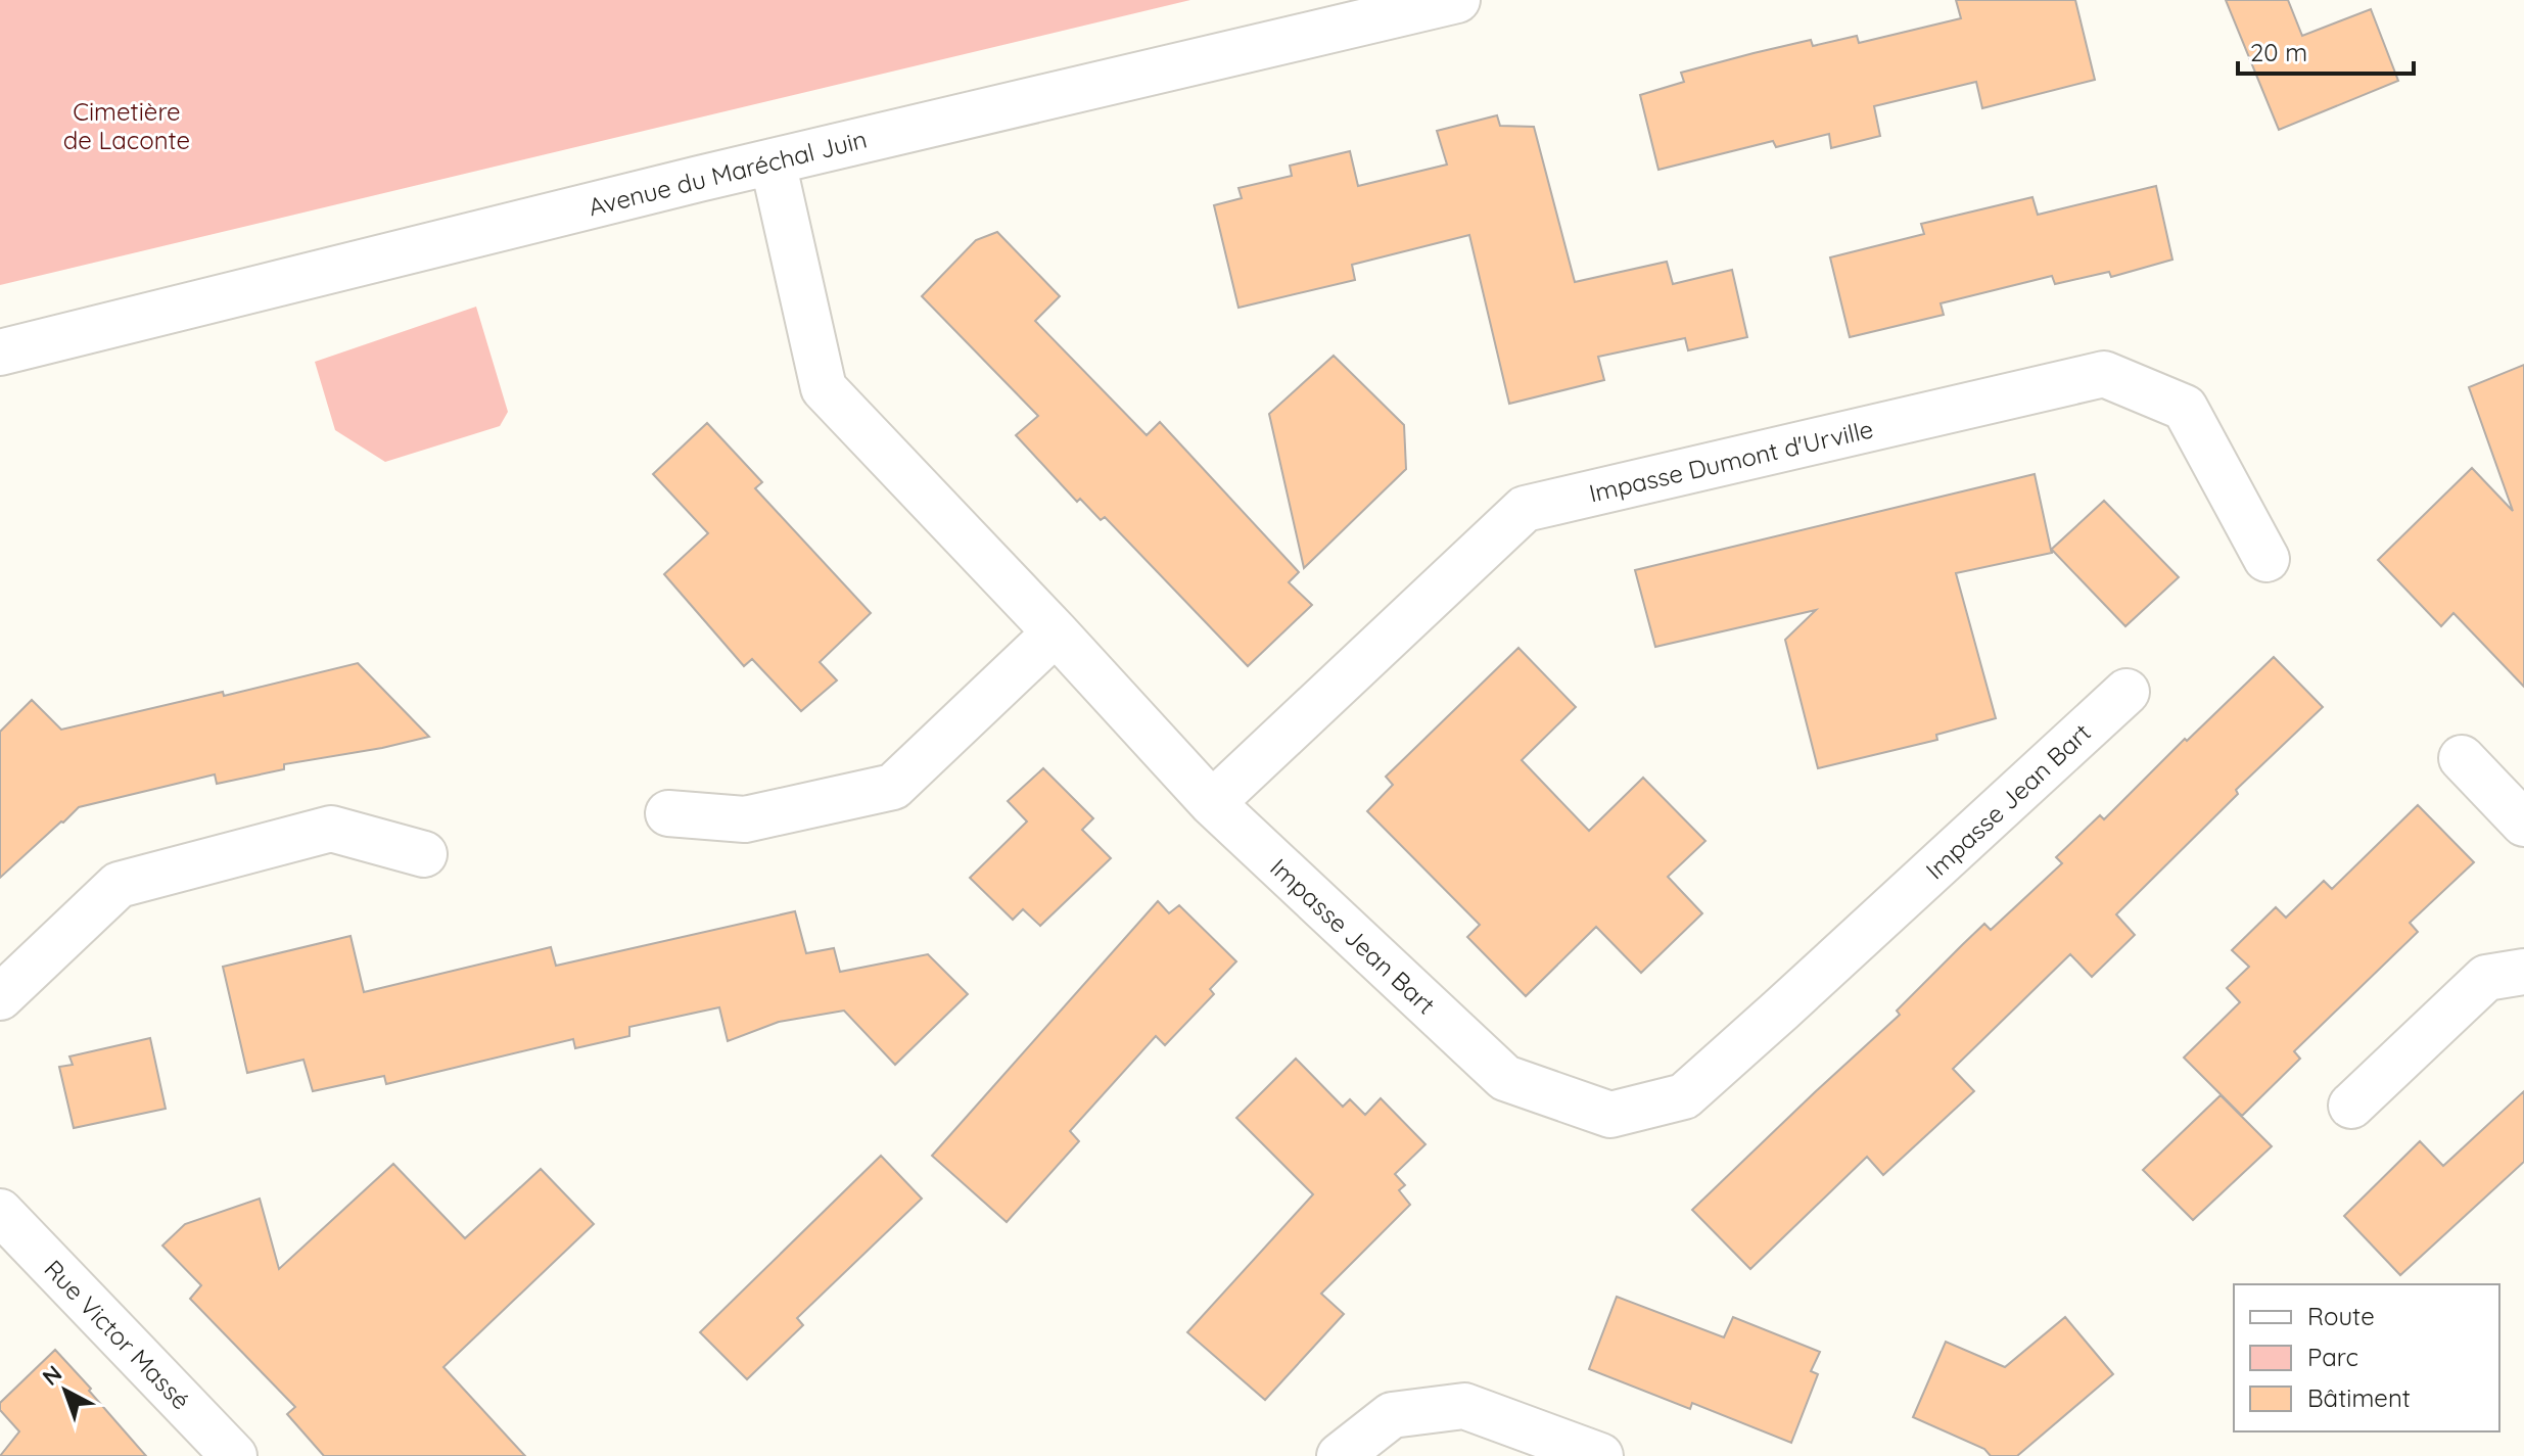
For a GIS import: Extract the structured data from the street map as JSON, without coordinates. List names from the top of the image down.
{
  "streets": {
    "street": [
      "Avenue du Maréchal Juin",
      "Impasse Dumont d'Urville",
      "Impasse Jean Bart",
      "Rue Victor Massé"
    ]
  },
  "crossings": [
    ["Avenue du Maréchal Juin", "Impasse Jean Bart"],
    ["Impasse Dumont d'Urville", "Impasse Jean Bart"]
  ],
  "parks": ["Cimetière de Laconte"],
  "legend": ["Route", "Parc", "Bâtiment"],
  "scale_bar": "20 m",
  "north": "top left"
}
